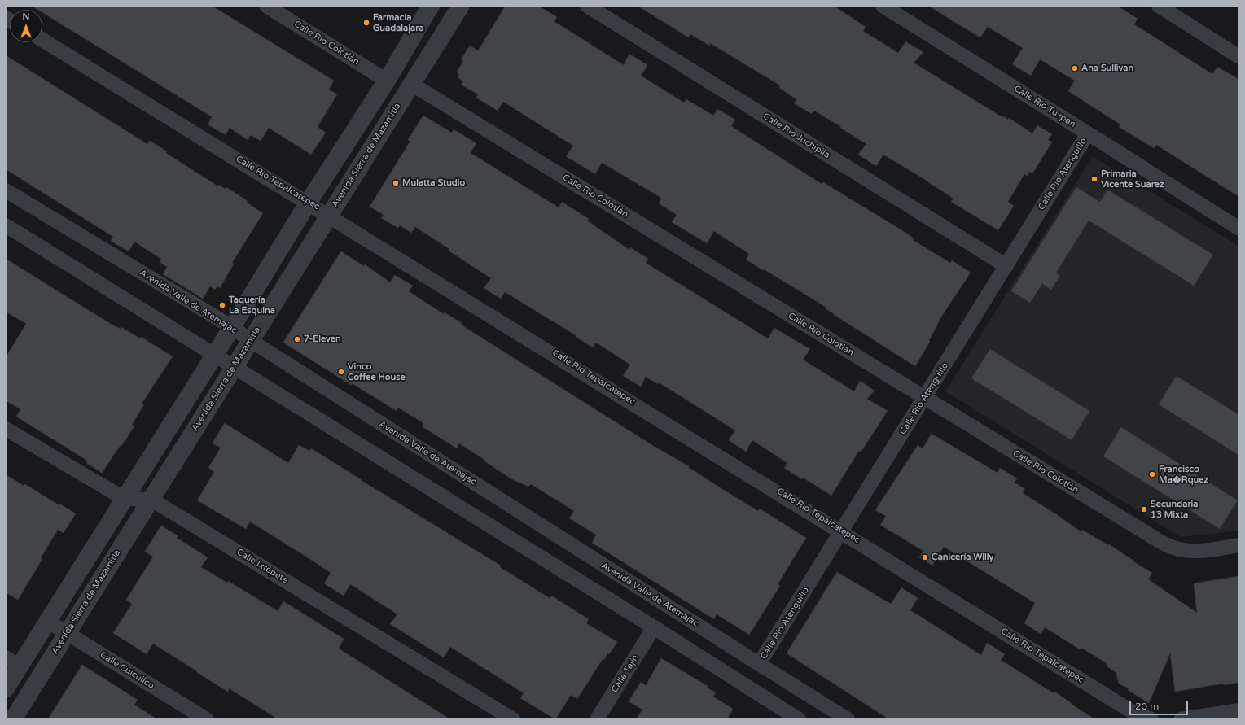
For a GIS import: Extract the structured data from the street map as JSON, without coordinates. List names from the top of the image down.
{
  "streets": {
    "street": [
      "Calle Río Colotlán",
      "Calle Río Tuxpan",
      "Calle Río Juchipila",
      "Avenida Sierra de Mazamitla",
      "Calle Río Atenguillo",
      "Calle Río Tepalcatepec",
      "Avenida Valle de Atemajac",
      "Calle Ixtépete",
      "Calle Cuicuilco",
      "Calle Tajín"
    ]
  },
  "crossings": [
    ["Calle Río Colotlán", "Avenida Sierra de Mazamitla"],
    ["Calle Río Colotlán", "Calle Río Atenguillo"],
    ["Calle Río Tuxpan", "Calle Río Atenguillo"],
    ["Calle Río Juchipila", "Calle Río Atenguillo"],
    ["Avenida Sierra de Mazamitla", "Calle Río Tepalcatepec"],
    ["Avenida Sierra de Mazamitla", "Avenida Valle de Atemajac"],
    ["Avenida Sierra de Mazamitla", "Calle Ixtépete"],
    ["Avenida Sierra de Mazamitla", "Calle Cuicuilco"],
    ["Calle Río Atenguillo", "Calle Río Tepalcatepec"],
    ["Calle Río Atenguillo", "Avenida Valle de Atemajac"]
  ],
  "places": [
    "Farmacia Guadalajara",
    "Ana Sullivan",
    "Primaria Vicente Suarez",
    "Mulatta Studio",
    "Taquería La Esquina",
    "7-Eleven",
    "Vinco Coffee House",
    "Francisco Ma�Rquez",
    "Secundaria 13 Mixta",
    "Canicería Willy"
  ],
  "scale_bar": "20 m",
  "north": "top"
}
